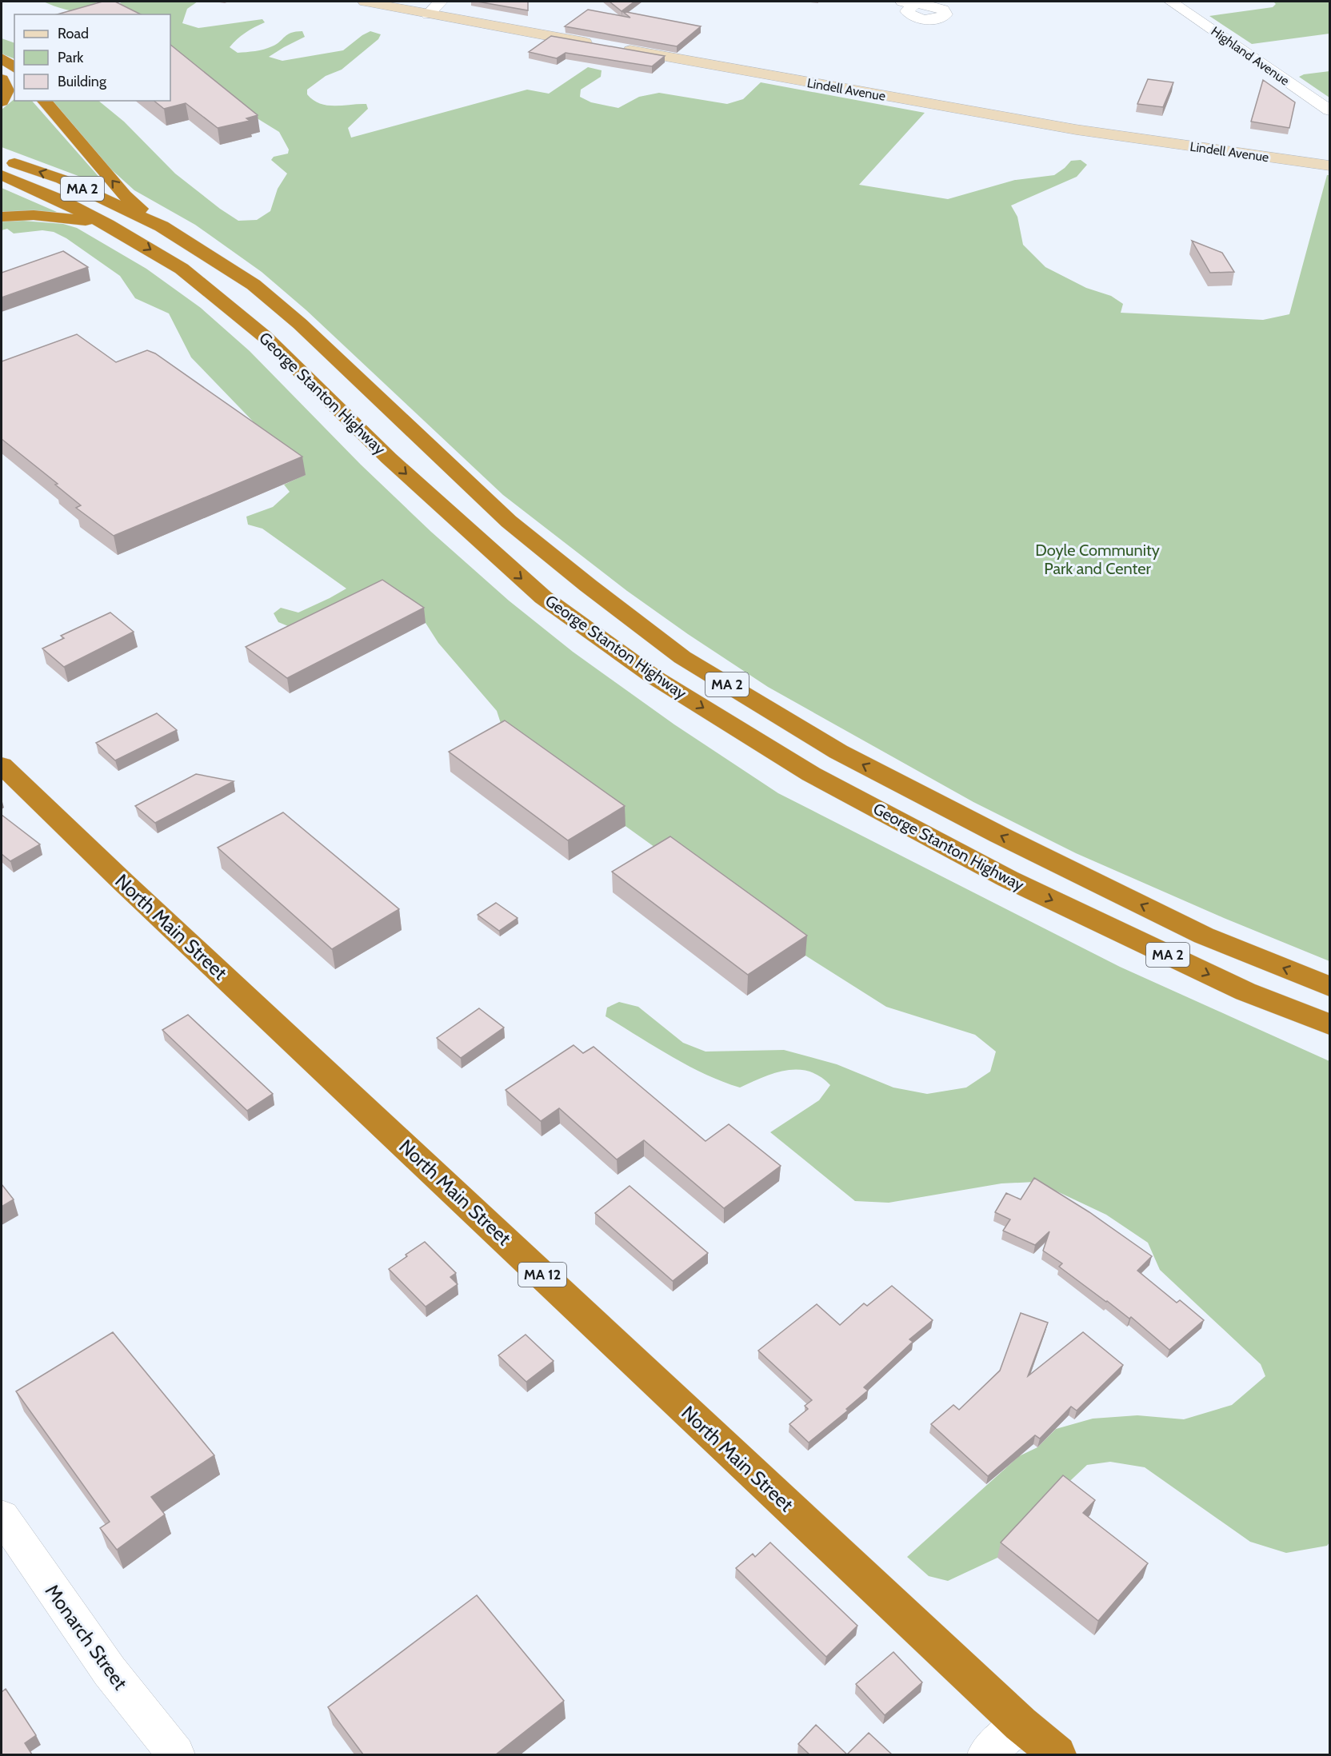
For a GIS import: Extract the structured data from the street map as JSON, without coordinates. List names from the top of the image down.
{
  "streets": {
    "highway": [
      "MA 2",
      "George Stanton Highway",
      "North Main Street",
      "MA 12"
    ],
    "street": ["Highland Avenue", "Lindell Avenue", "Monarch Street"]
  },
  "parks": ["Doyle Community Park and Center"],
  "legend": ["Road", "Park", "Building"]
}
